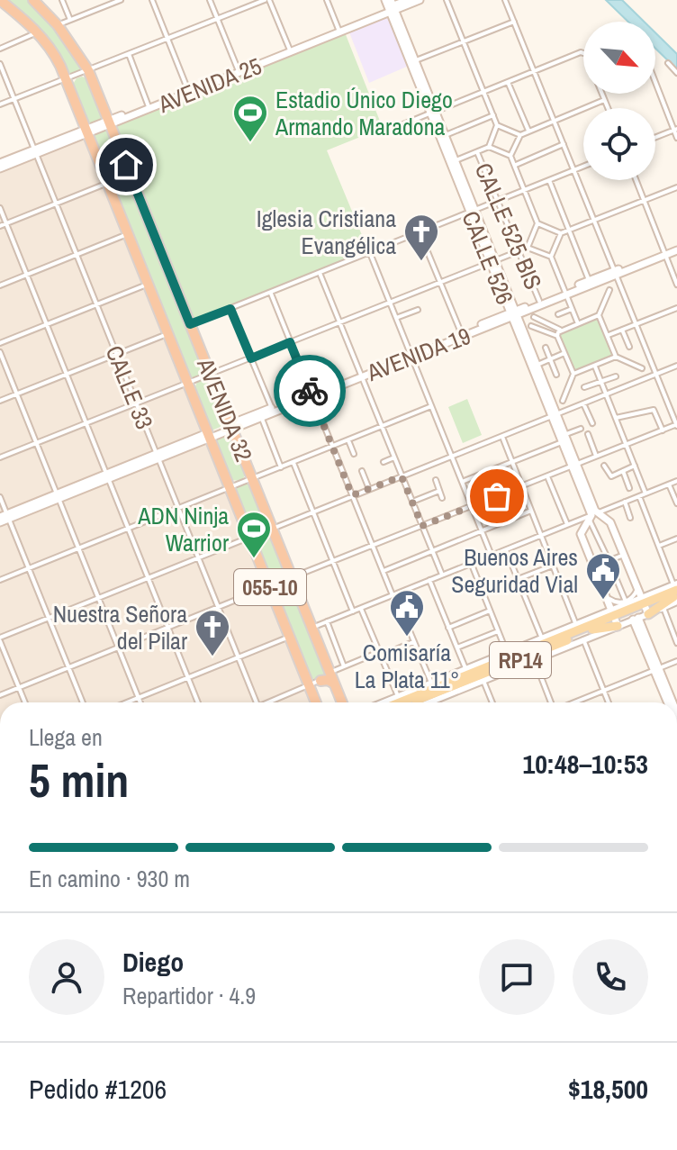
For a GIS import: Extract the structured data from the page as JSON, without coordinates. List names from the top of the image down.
{
  "streets": {
    "highway": ["AVENIDA 32", "055-10"],
    "main road": [
      "AVENIDA 25",
      "CALLE 526",
      "AVENIDA 19",
      "RP14"
    ],
    "street": ["CALLE 525 BIS", "CALLE 33"]
  },
  "crossings": [
    ["AVENIDA 25", "CALLE 526"],
    ["AVENIDA 25", "CALLE 33"],
    ["AVENIDA 25", "AVENIDA 32"],
    ["CALLE 525 BIS", "AVENIDA 19"],
    ["CALLE 526", "AVENIDA 19"],
    ["AVENIDA 19", "CALLE 33"],
    ["AVENIDA 19", "AVENIDA 32"],
    ["AVENIDA 32", "055-10"]
  ],
  "places": {
    "sports": ["Estadio Único Diego Armando Maradona", "ADN Ninja Warrior"],
    "church": ["Iglesia Cristiana Evangélica", "Nuestra Señora del Pilar"],
    "public building": ["Buenos Aires Seguridad Vial", "Comisaría La Plata 11°"]
  },
  "north": "bottom right",
  "page": {
    "heading": ["5 min", "Llega en", "10:48–10:53"],
    "panel": [
      "Diego",
      "Repartidor · 4.9",
      "Pedido #1206",
      "$18,500"
    ],
    "bar": "En camino · 930 m"
  }
}
